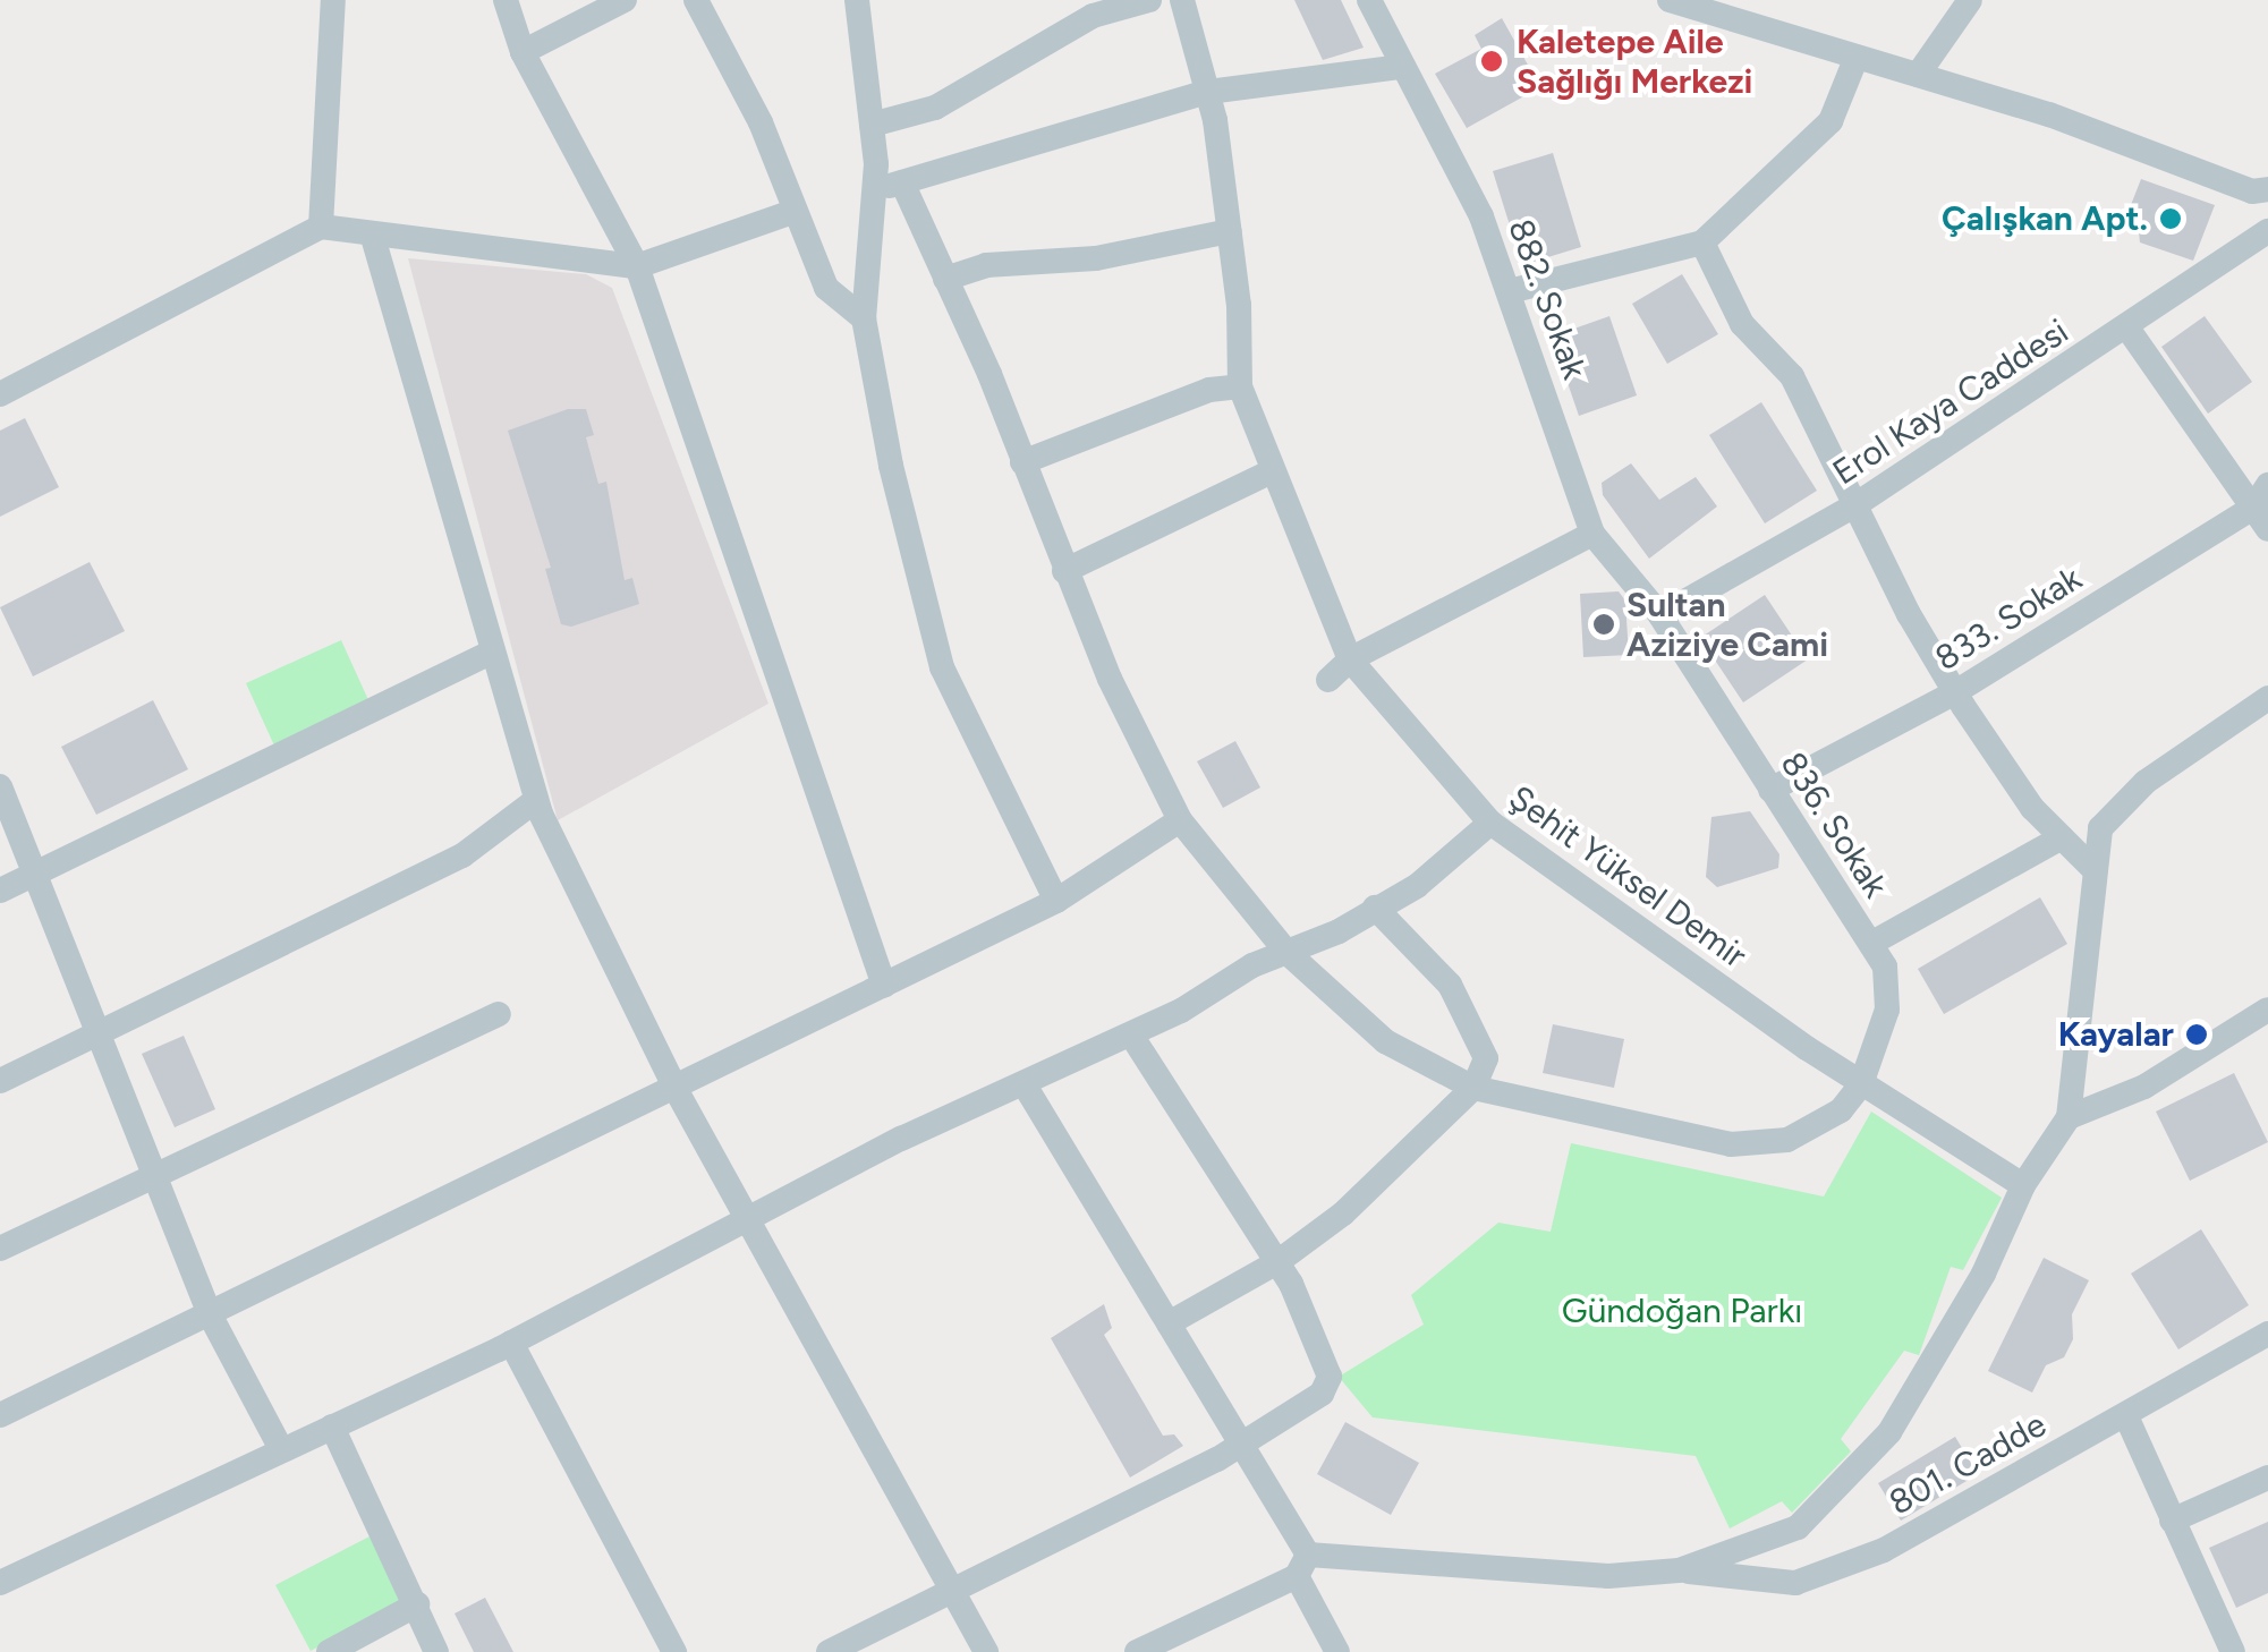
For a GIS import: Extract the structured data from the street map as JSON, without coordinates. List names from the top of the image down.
{
  "streets": {
    "street": [
      "882. Sokak",
      "Erol Kaya Caddesi",
      "833. Sokak",
      "836. Sokak",
      "Şehit Yüksel Demir",
      "801. Cadde"
    ]
  },
  "crossings": [
    ["882. Sokak", "Erol Kaya Caddesi"],
    ["882. Sokak", "836. Sokak"],
    ["Erol Kaya Caddesi", "836. Sokak"],
    ["833. Sokak", "836. Sokak"],
    ["836. Sokak", "Şehit Yüksel Demir"]
  ],
  "parks": ["Gündoğan Parkı"],
  "places": [
    "Kaletepe Aile Sağlığı Merkezi",
    "Çalışkan Apt.",
    "Sultan Aziziye Cami",
    "Kayalar"
  ]
}
